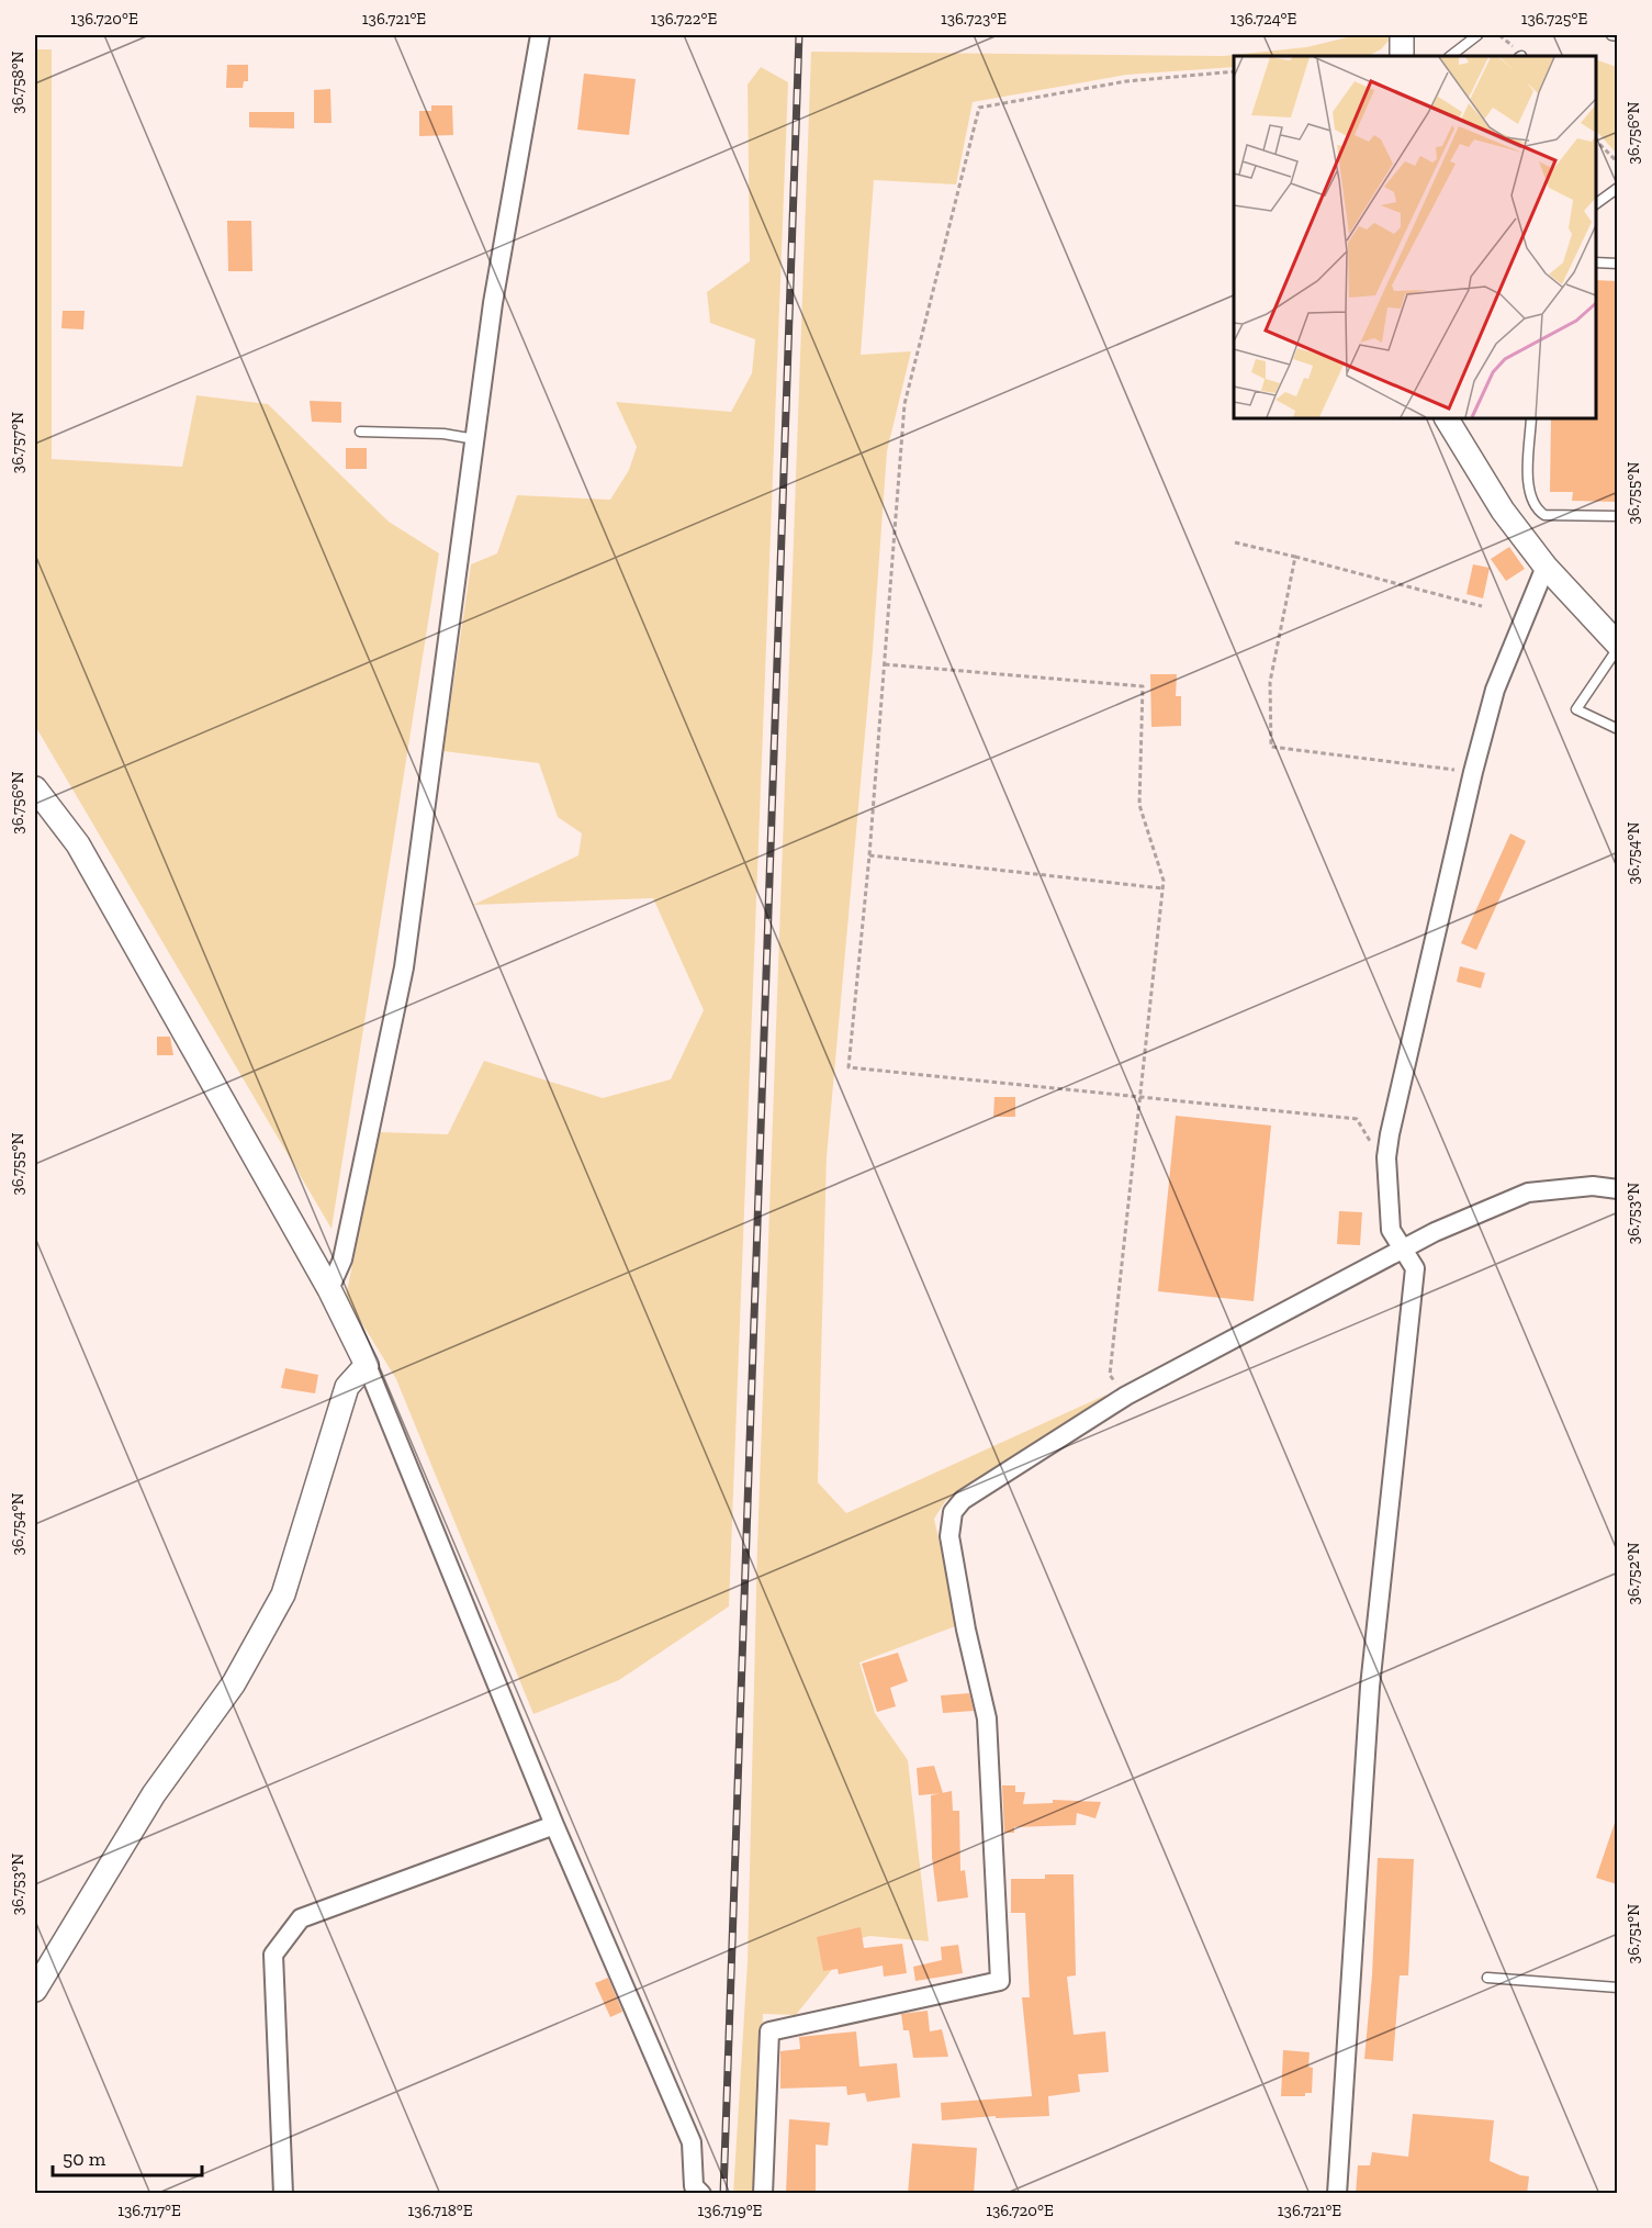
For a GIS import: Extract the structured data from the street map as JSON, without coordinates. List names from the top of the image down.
{
  "scale_bar": "50 m",
  "coordinates": [
    "136.720°E",
    "136.721°E",
    "136.722°E",
    "136.723°E",
    "136.724°E",
    "136.725°E",
    "36.758°N",
    "36.756°N",
    "36.757°N",
    "36.755°N",
    "36.754°N",
    "36.753°N",
    "36.752°N",
    "36.751°N",
    "136.717°E",
    "136.718°E",
    "136.719°E"
  ]
}
